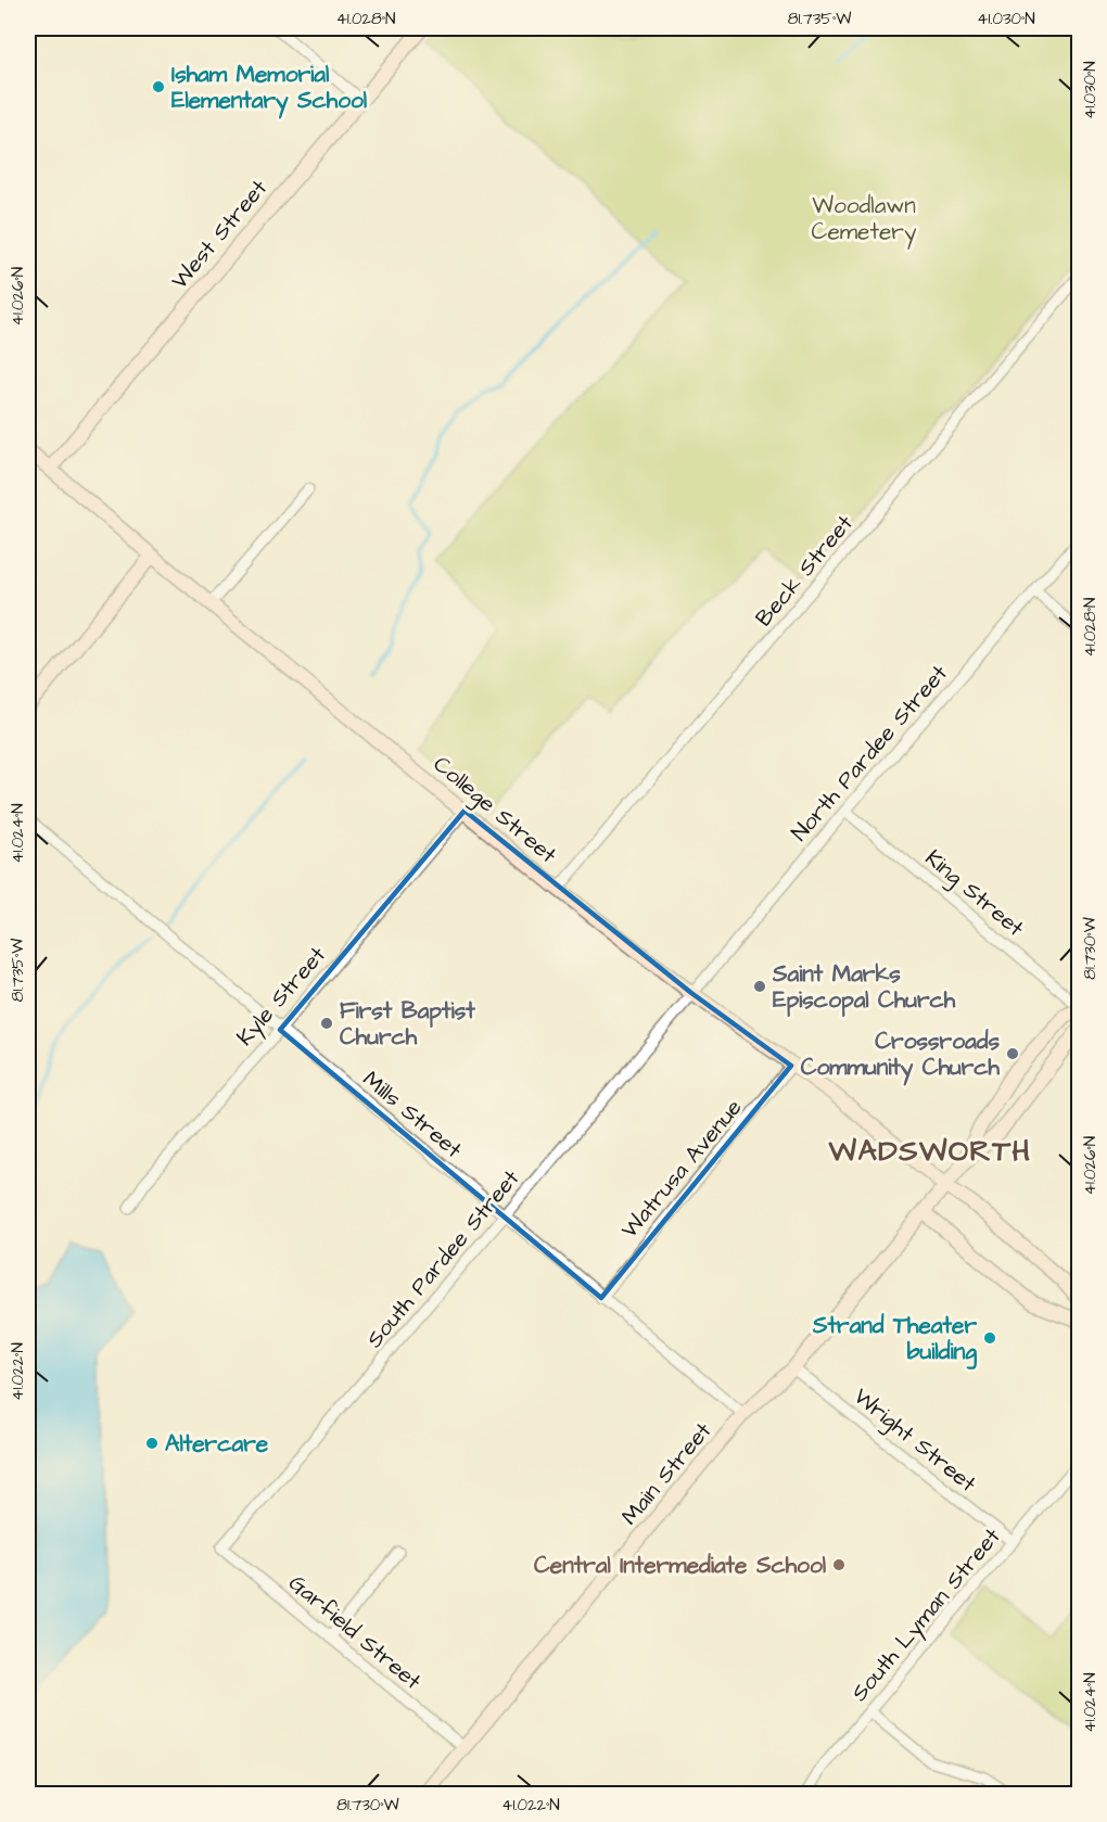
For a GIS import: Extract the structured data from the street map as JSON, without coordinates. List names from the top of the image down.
{
  "streets": {
    "main road": ["West Street", "College Street", "Main Street"],
    "street": [
      "Beck Street",
      "North Pardee Street",
      "King Street",
      "Kyle Street",
      "Mills Street",
      "Watrusa Avenue",
      "South Pardee Street",
      "Wright Street",
      "South Lyman Street",
      "Garfield Street"
    ]
  },
  "crossings": [
    ["West Street", "College Street"],
    ["Beck Street", "College Street"],
    ["North Pardee Street", "College Street"],
    ["North Pardee Street", "King Street"],
    ["North Pardee Street", "South Pardee Street"],
    ["College Street", "Kyle Street"],
    ["College Street", "Watrusa Avenue"],
    ["College Street", "South Pardee Street"],
    ["College Street", "Main Street"],
    ["Kyle Street", "Mills Street"],
    ["Mills Street", "Watrusa Avenue"],
    ["Mills Street", "South Pardee Street"],
    ["Mills Street", "Main Street"],
    ["South Pardee Street", "Garfield Street"],
    ["Wright Street", "Main Street"],
    ["Wright Street", "South Lyman Street"],
    ["Main Street", "Garfield Street"]
  ],
  "districts": ["WADSWORTH"],
  "parks": ["Woodlawn Cemetery"],
  "places": [
    "Isham Memorial Elementary School",
    "Saint Marks Episcopal Church",
    "First Baptist Church",
    "Crossroads Community Church",
    "Strand Theater building",
    "Altercare",
    "Central Intermediate School"
  ],
  "coordinates": [
    "41.028°N",
    "81.735°W",
    "41.030°N",
    "41.026°N",
    "41.024°N",
    "81.730°W",
    "41.022°N"
  ]
}
